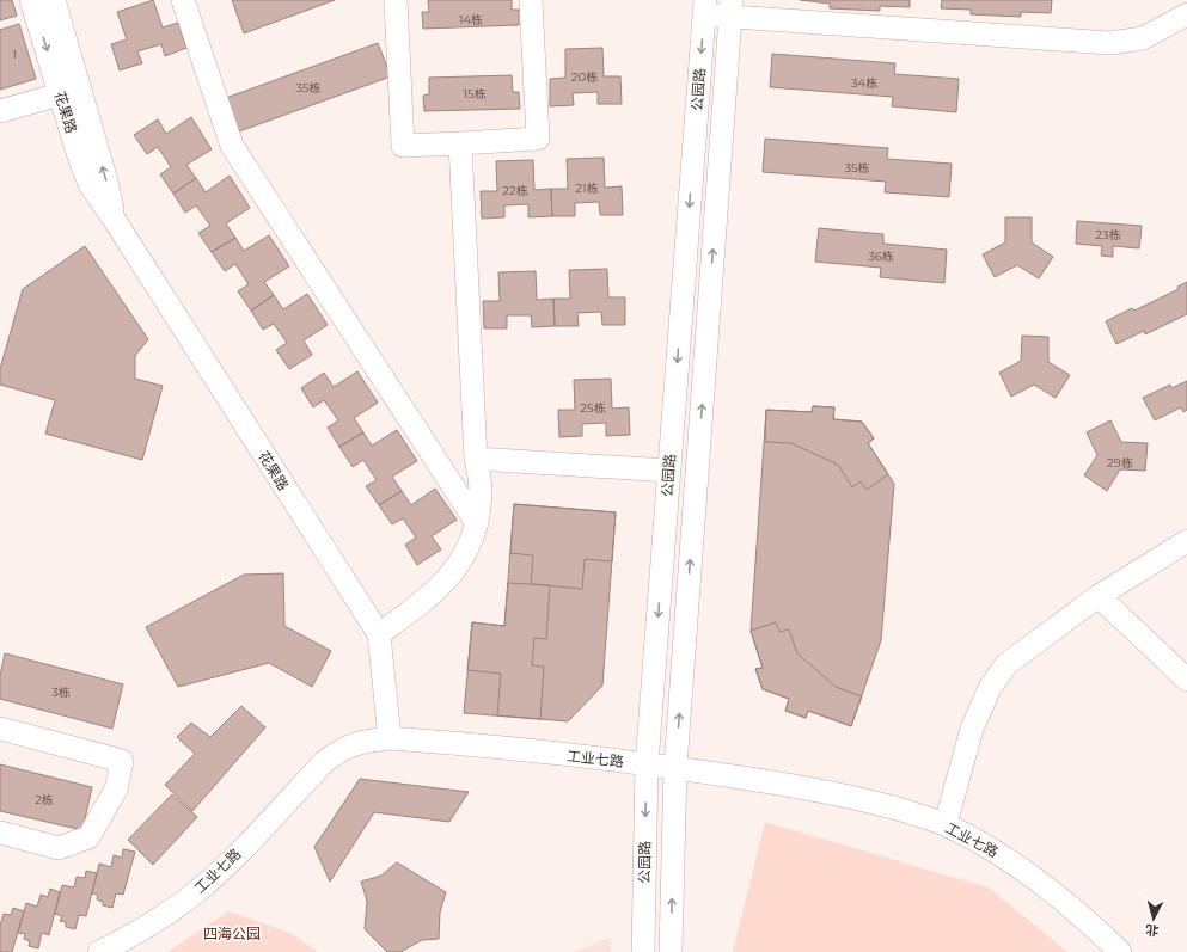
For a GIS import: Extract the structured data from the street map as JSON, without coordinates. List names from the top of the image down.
{
  "streets": {
    "street": ["公园路", "花果路", "工业七路"]
  },
  "crossings": [
    ["公园路", "工业七路"],
    ["花果路", "工业七路"]
  ],
  "parks": ["四海公园"],
  "house_numbers": [
    "14栋",
    "1",
    "20栋",
    "34栋",
    "35栋",
    "15栋",
    "35栋",
    "21栋",
    "22栋",
    "23栋",
    "36栋",
    "25栋",
    "29栋",
    "3栋",
    "2栋"
  ],
  "north": "bottom"
}
